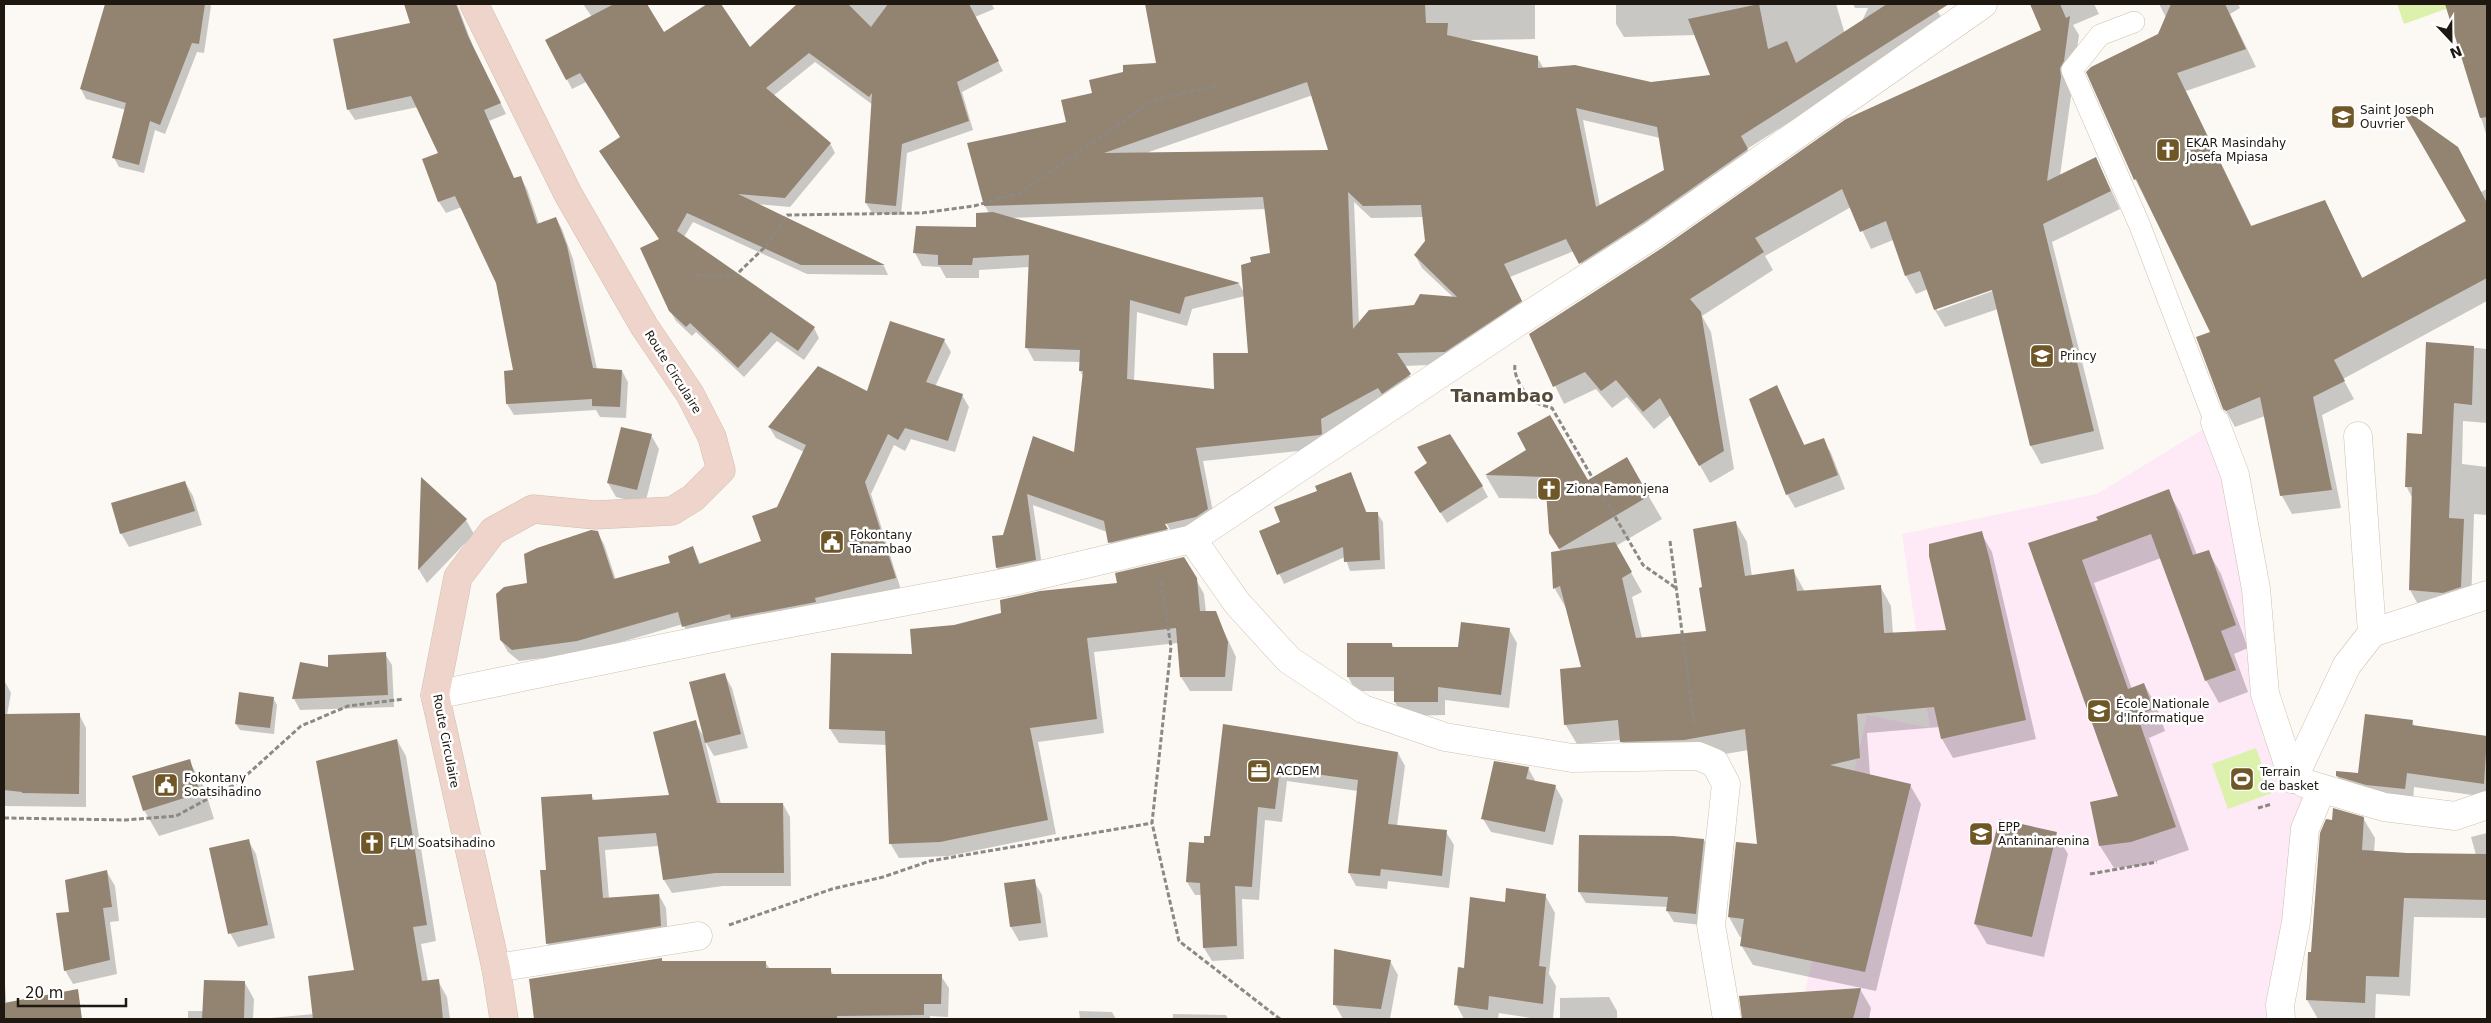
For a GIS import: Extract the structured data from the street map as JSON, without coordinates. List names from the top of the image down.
{
  "streets": {
    "street": ["Route Circulaire"]
  },
  "districts": ["Tanambao"],
  "places": {
    "school or university": [
      "Saint Joseph Ouvrier",
      "Princy",
      "École Nationale d'Informatique",
      "EPP Antaninarenina"
    ],
    "church": ["EKAR Masindahy Josefa Mpiasa", "Ziona Famonjena", "FLM Soatsihadino"],
    "public building": ["Fokontany Tanambao", "Fokontany Soatsihadino"],
    "office": ["ACDEM"],
    "sports": ["Terrain de basket"]
  },
  "scale_bar": "20 m",
  "north": "bottom"
}
